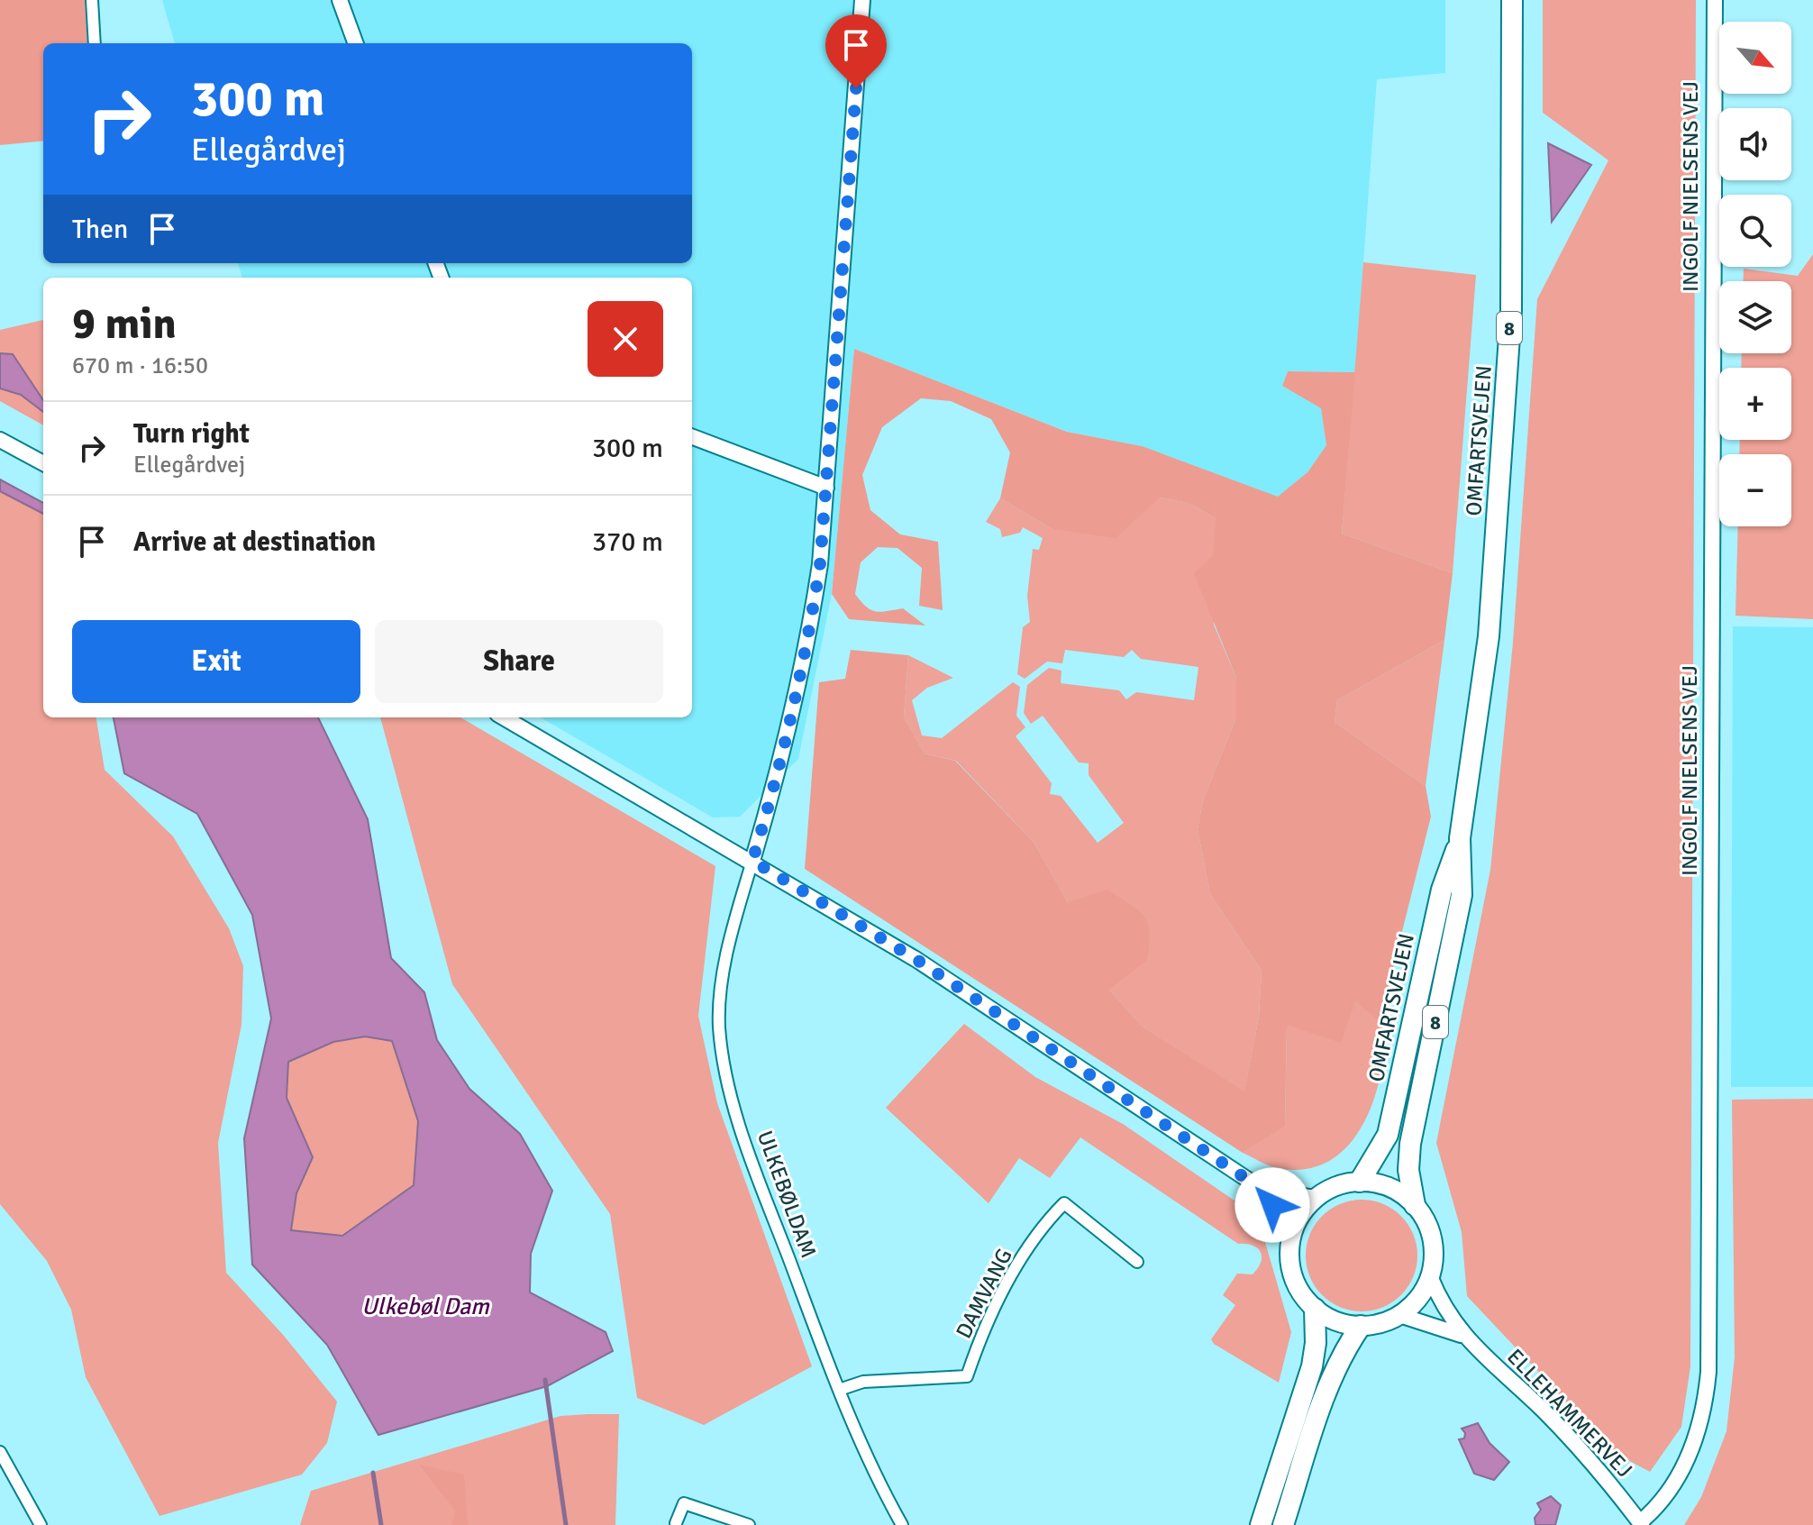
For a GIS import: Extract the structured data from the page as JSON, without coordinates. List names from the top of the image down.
{
  "streets": {
    "highway": ["8", "OMFARTSVEJEN"],
    "street": [
      "INGOLF NIELSENS VEJ",
      "ULKEBØLDAM",
      "DAMVANG",
      "ELLEHAMMERVEJ"
    ]
  },
  "crossings": [
    ["INGOLF NIELSENS VEJ", "ELLEHAMMERVEJ"],
    ["8", "OMFARTSVEJEN"],
    ["8", "ELLEHAMMERVEJ"],
    ["OMFARTSVEJEN", "ELLEHAMMERVEJ"],
    ["ULKEBØLDAM", "DAMVANG"]
  ],
  "water": ["Ulkebøl Dam"],
  "north": "bottom right",
  "page": {
    "map_buttons": ["+", "−"],
    "turn": ["300 m", "Ellegårdvej"],
    "then": "Then",
    "heading": ["9 min", "670 m · 16:50"],
    "list": [
      {
        "name": "Turn right",
        "note": "Ellegårdvej",
        "value": "300 m"
      },
      {
        "name": "Arrive at destination",
        "value": "370 m"
      }
    ],
    "buttons": ["Exit", "Share"]
  }
}
